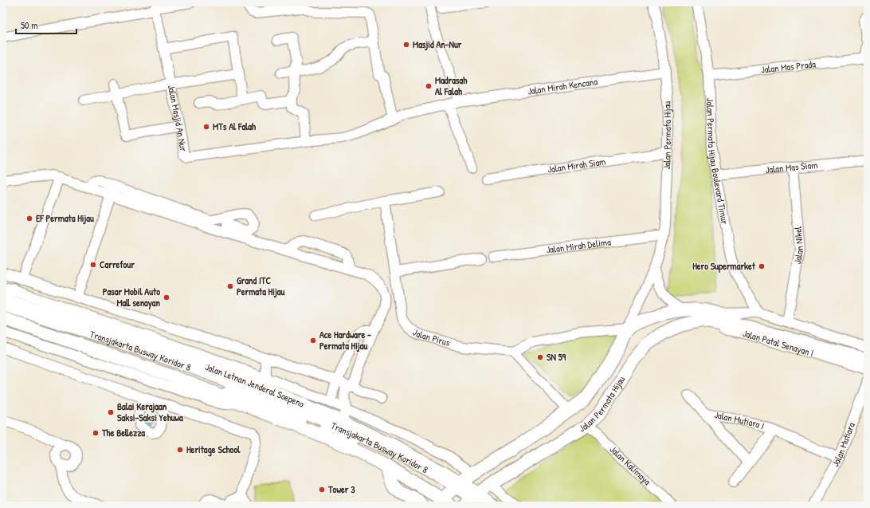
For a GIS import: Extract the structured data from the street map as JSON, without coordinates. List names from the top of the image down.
{
  "streets": {
    "main road": ["Jalan Permata Hijau", "Jalan Patal Senayan I", "Jalan Letnan Jenderal Soepeno"],
    "street": [
      "Jalan Mas Prada",
      "Jalan Mirah Kencana",
      "Jalan Masjid An Nur",
      "Jalan Permata Hijau Boulevard Timur",
      "Jalan Mirah Siam",
      "Jalan Mas Siam",
      "Jalan Nikel",
      "Jalan Mirah Delima",
      "Jalan Pirus",
      "Transjakarta Busway Koridor 8",
      "Jalan Mutiara I",
      "Jalan Mutiara",
      "Jalan Kalimaya"
    ]
  },
  "crossings": [
    ["Jalan Mas Prada", "Jalan Permata Hijau Boulevard Timur"],
    ["Jalan Mirah Kencana", "Jalan Masjid An Nur"],
    ["Jalan Mirah Kencana", "Jalan Permata Hijau"],
    ["Jalan Permata Hijau", "Jalan Mirah Siam"],
    ["Jalan Permata Hijau", "Jalan Mirah Delima"],
    ["Jalan Permata Hijau", "Jalan Patal Senayan I"],
    ["Jalan Permata Hijau", "Jalan Letnan Jenderal Soepeno"],
    ["Jalan Permata Hijau", "Jalan Kalimaya"],
    ["Jalan Permata Hijau Boulevard Timur", "Jalan Mas Siam"],
    ["Jalan Mas Siam", "Jalan Nikel"],
    ["Transjakarta Busway Koridor 8", "Jalan Letnan Jenderal Soepeno"],
    ["Jalan Mutiara I", "Jalan Mutiara"]
  ],
  "places": [
    "Masjid An-Nur",
    "Madrasah Al Falah",
    "MTs Al Falah",
    "EF Permata Hijau",
    "Carrefour",
    "Hero Supermarket",
    "Grand ITC Permata Hijau",
    "Pasar Mobil Auto Mall senayan",
    "Ace Hardware - Permata Hijau",
    "SN 59",
    "Balai Kerajaan Saksi-Saksi Yehuwa",
    "The Bellezza",
    "Heritage School",
    "Tower 3"
  ],
  "scale_bar": "50 m"
}
